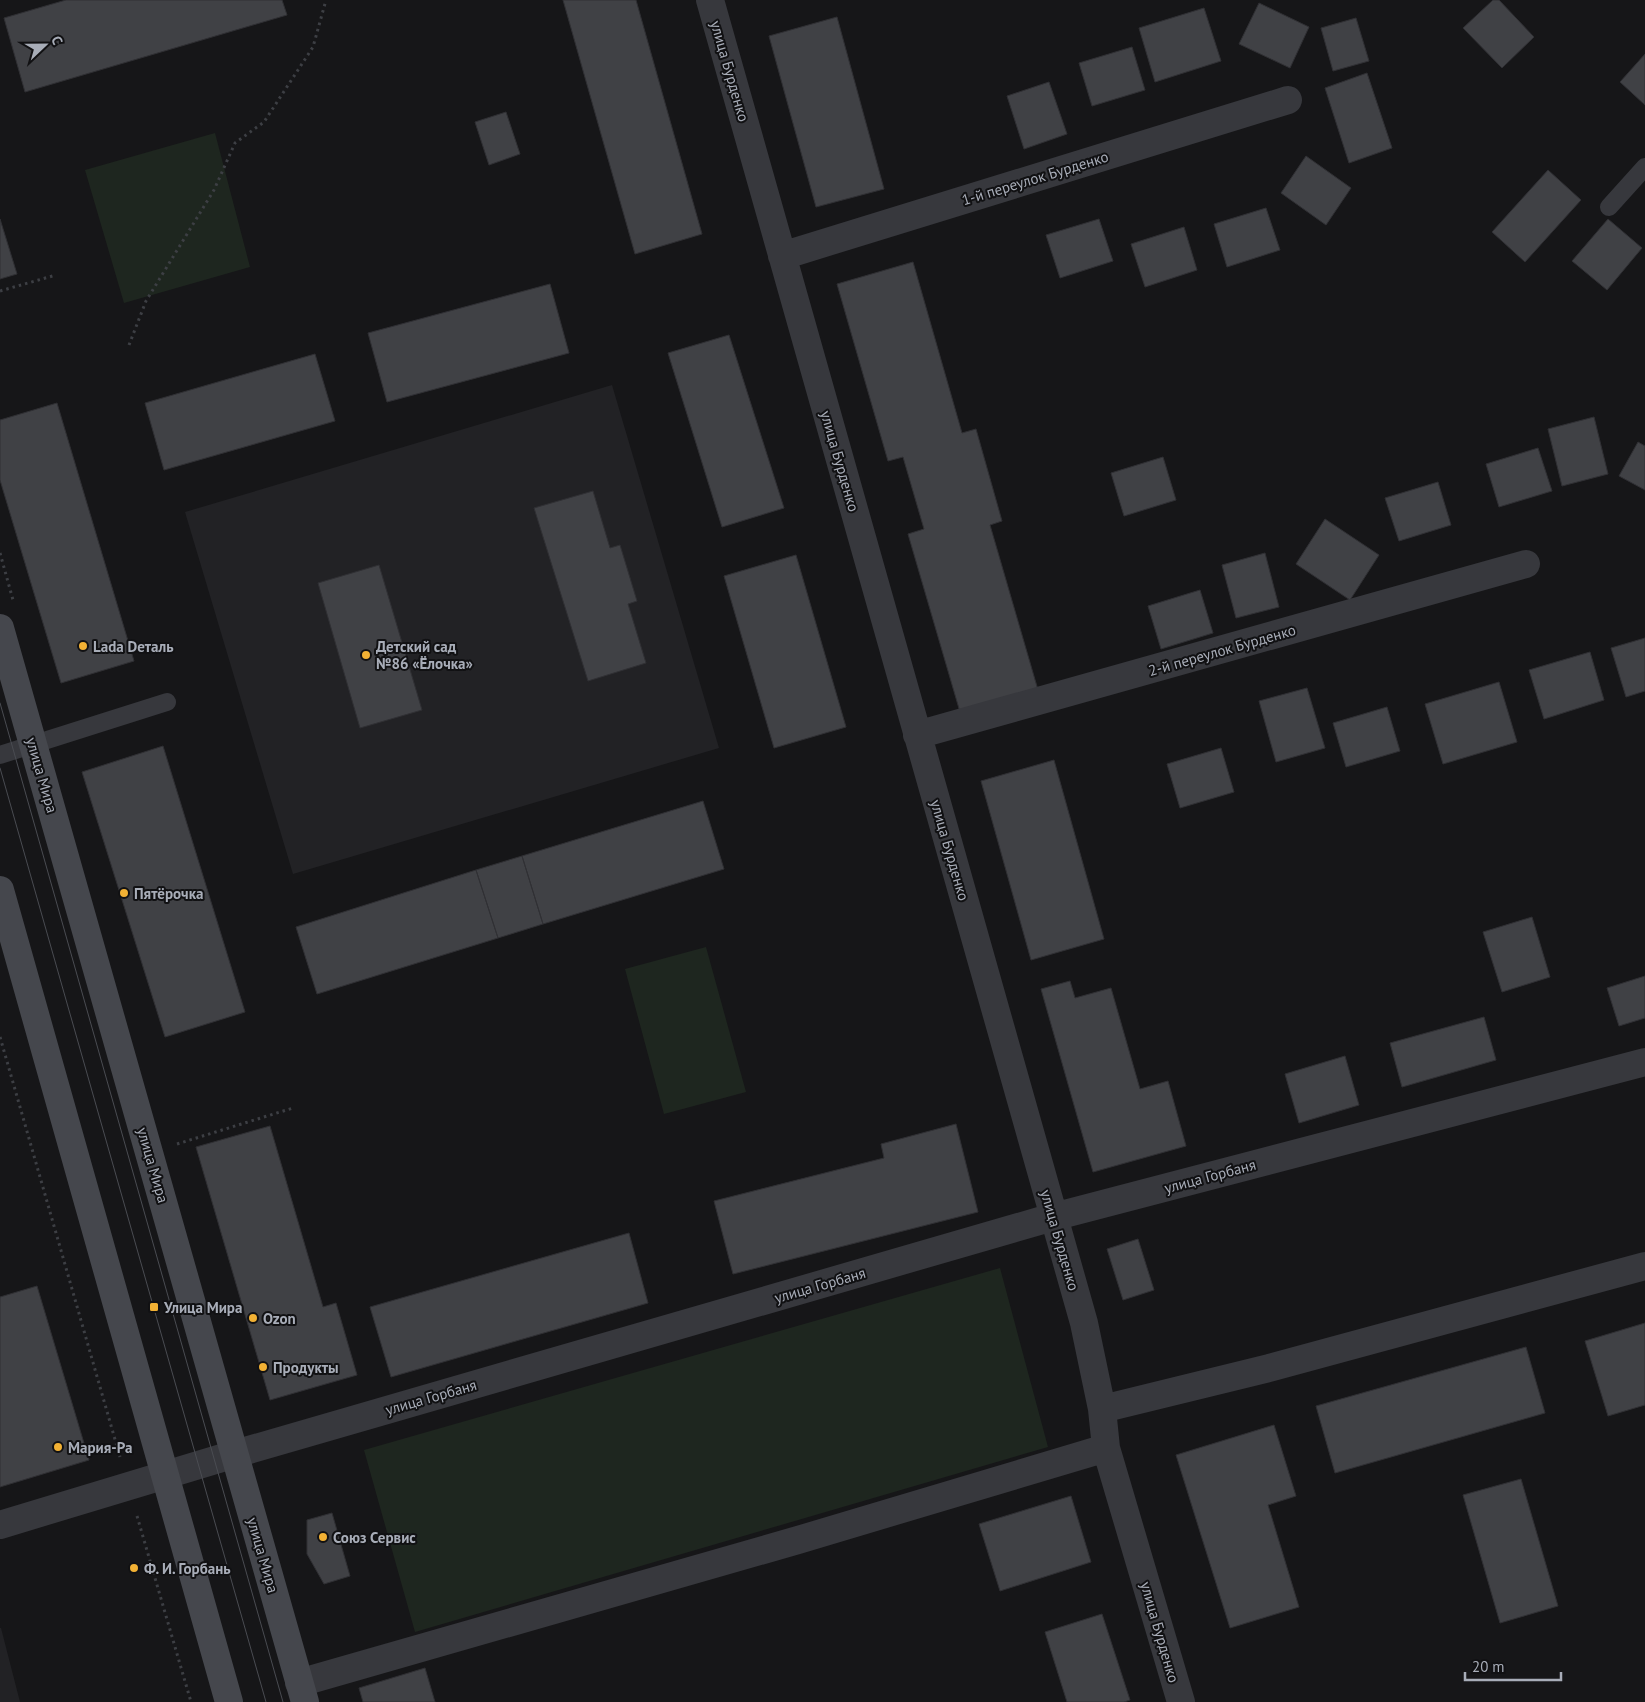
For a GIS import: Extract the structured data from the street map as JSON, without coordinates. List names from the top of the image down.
{
  "streets": {
    "street": [
      "улица Бурденко",
      "1-й переулок Бурденко",
      "2-й переулок Бурденко",
      "улица Мира",
      "улица Горбаня"
    ]
  },
  "crossings": [
    ["улица Бурденко", "1-й переулок Бурденко"],
    ["улица Бурденко", "2-й переулок Бурденко"],
    ["улица Бурденко", "улица Горбаня"],
    ["улица Мира", "улица Горбаня"]
  ],
  "places": {
    "other": [
      "Lada Dеталь",
      "Детский сад №86 «Ёлочка»",
      "Пятёрочка",
      "Ozon",
      "Продукты",
      "Мария-Ра",
      "Союз Сервис",
      "Ф. И. Горбань"
    ],
    "transit": ["Улица Мира"]
  },
  "scale_bar": "20 m",
  "north": "right"
}
